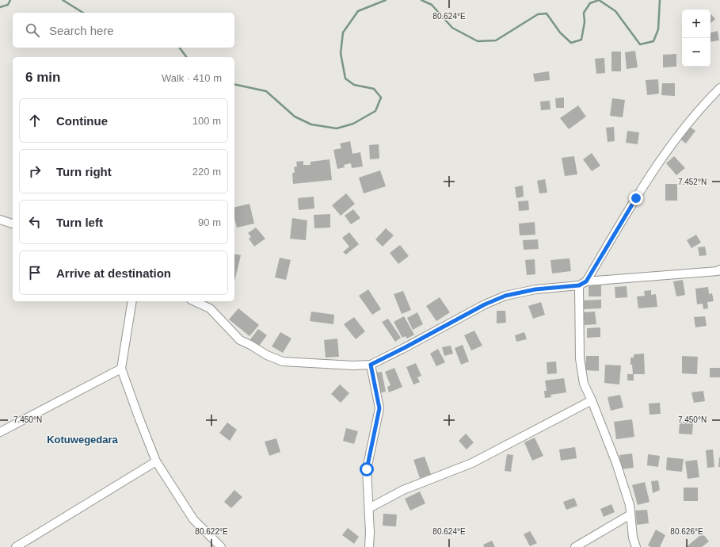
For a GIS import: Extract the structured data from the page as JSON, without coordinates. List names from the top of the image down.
{
  "districts": ["Kotuwegedara"],
  "page": {
    "map_buttons": ["+", "−"],
    "search": "Search here",
    "heading": ["6 min", "Walk · 410 m"],
    "list": [
      ["Continue", "100 m"],
      ["Turn right", "220 m"],
      ["Turn left", "90 m"],
      "Arrive at destination"
    ]
  },
  "coordinates": [
    "80.624°E",
    "7.452°N",
    "7.450°N",
    "80.622°E",
    "80.626°E"
  ]
}
